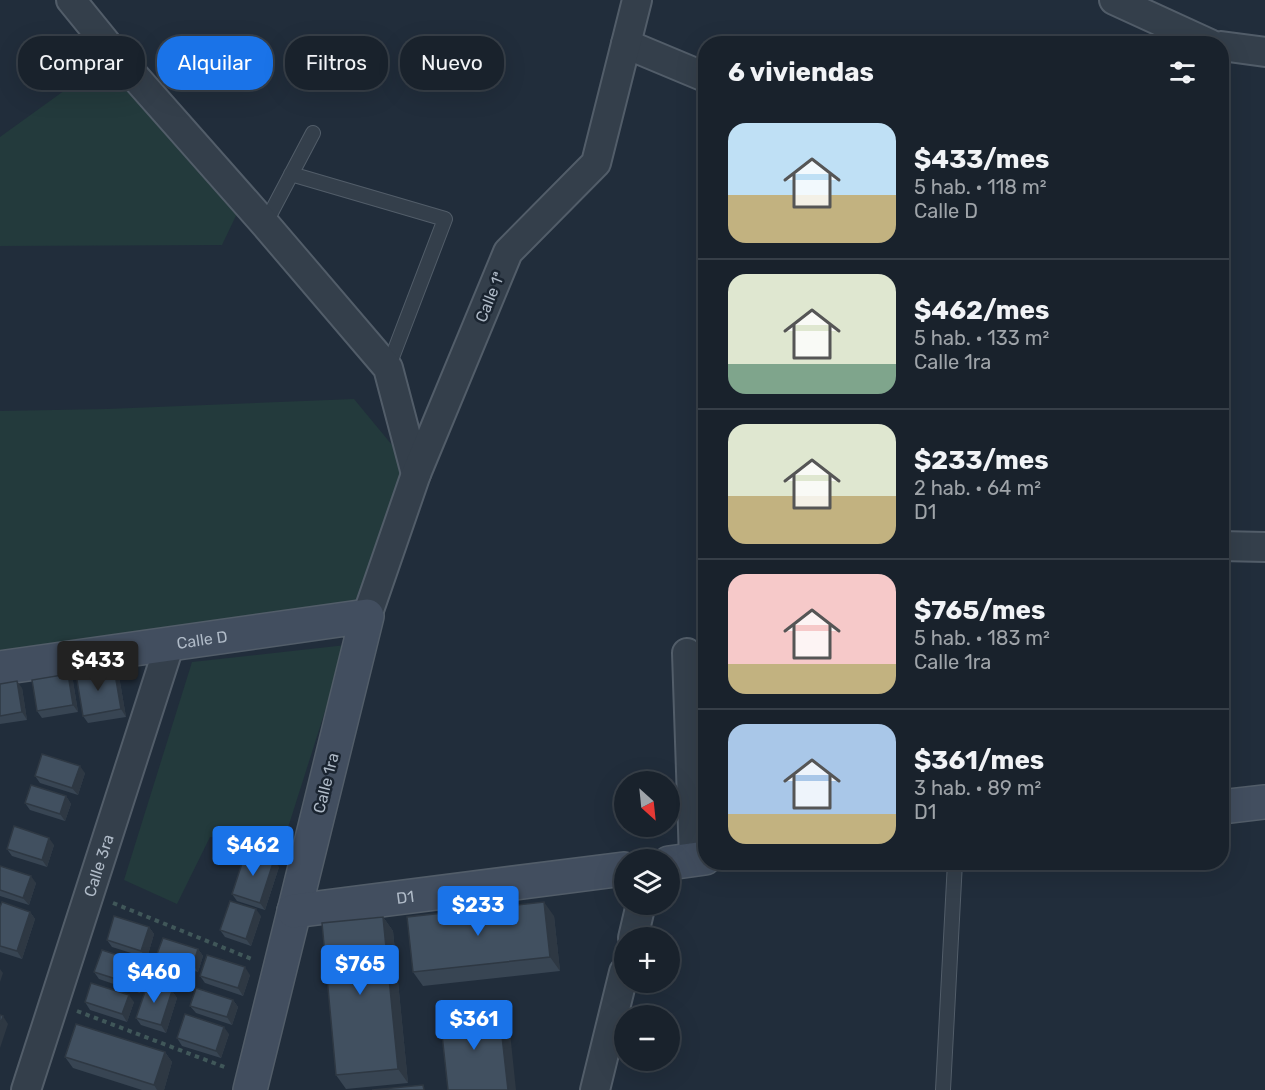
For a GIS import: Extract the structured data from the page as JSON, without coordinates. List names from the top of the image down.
{
  "streets": {
    "street": [
      "Calle 1ª",
      "Calle D",
      "Calle 1ra",
      "Calle 3ra",
      "D1"
    ]
  },
  "crossings": [
    ["Calle 1ª", "Calle D"],
    ["Calle 1ª", "Calle 1ra"],
    ["Calle D", "Calle 1ra"],
    ["Calle D", "Calle 3ra"],
    ["Calle 1ra", "D1"]
  ],
  "north": "bottom right",
  "page": {
    "chip": [
      "Comprar",
      "Alquilar",
      "Filtros",
      "Nuevo"
    ],
    "heading": "6 viviendas",
    "list": [
      {
        "name": "$433/mes",
        "note": "5 hab. · 118 m² · Calle D"
      },
      {
        "name": "$462/mes",
        "note": "5 hab. · 133 m² · Calle 1ra"
      },
      {
        "name": "$233/mes",
        "note": "2 hab. · 64 m² · D1"
      },
      {
        "name": "$765/mes",
        "note": "5 hab. · 183 m² · Calle 1ra"
      },
      {
        "name": "$361/mes",
        "note": "3 hab. · 89 m² · D1"
      }
    ],
    "price": [
      "$433",
      "$462",
      "$233",
      "$765",
      "$460",
      "$361"
    ],
    "map_buttons": ["+", "−"]
  }
}
